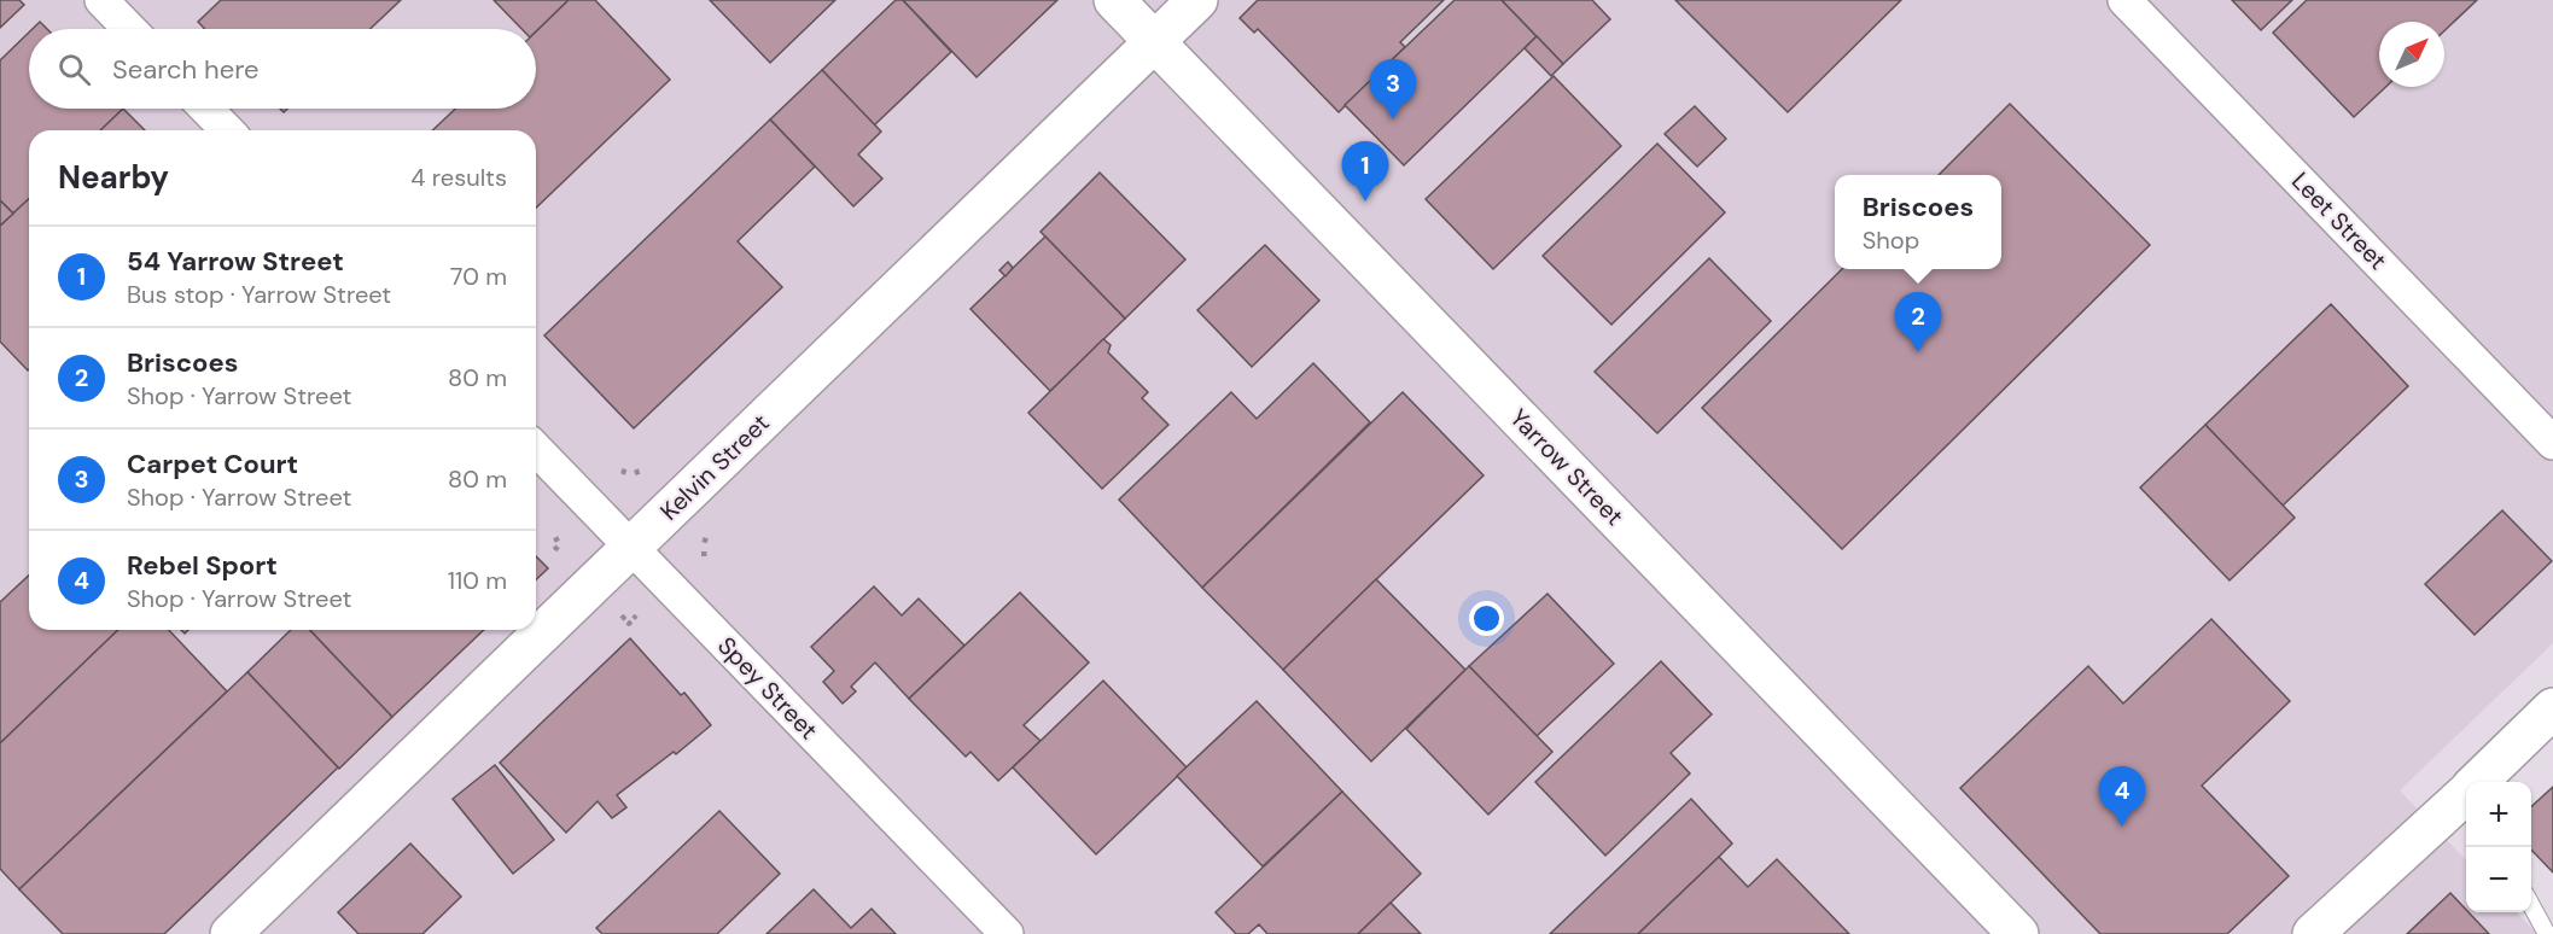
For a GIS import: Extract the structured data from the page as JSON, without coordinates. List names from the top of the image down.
{
  "streets": {
    "street": [
      "Leet Street",
      "Kelvin Street",
      "Yarrow Street",
      "Spey Street"
    ]
  },
  "crossings": [
    ["Kelvin Street", "Yarrow Street"],
    ["Kelvin Street", "Spey Street"]
  ],
  "north": "top right",
  "page": {
    "search": "Search here",
    "pins": [
      "3",
      "1",
      "2",
      "4"
    ],
    "heading": ["Nearby", "4 results"],
    "popup": ["Briscoes", "Shop"],
    "list": [
      {
        "mark": "1",
        "name": "54 Yarrow Street",
        "note": "Bus stop · Yarrow Street",
        "value": "70 m"
      },
      {
        "mark": "2",
        "name": "Briscoes",
        "note": "Shop · Yarrow Street",
        "value": "80 m"
      },
      {
        "mark": "3",
        "name": "Carpet Court",
        "note": "Shop · Yarrow Street",
        "value": "80 m"
      },
      {
        "mark": "4",
        "name": "Rebel Sport",
        "note": "Shop · Yarrow Street",
        "value": "110 m"
      }
    ],
    "map_buttons": ["+", "−"]
  }
}
